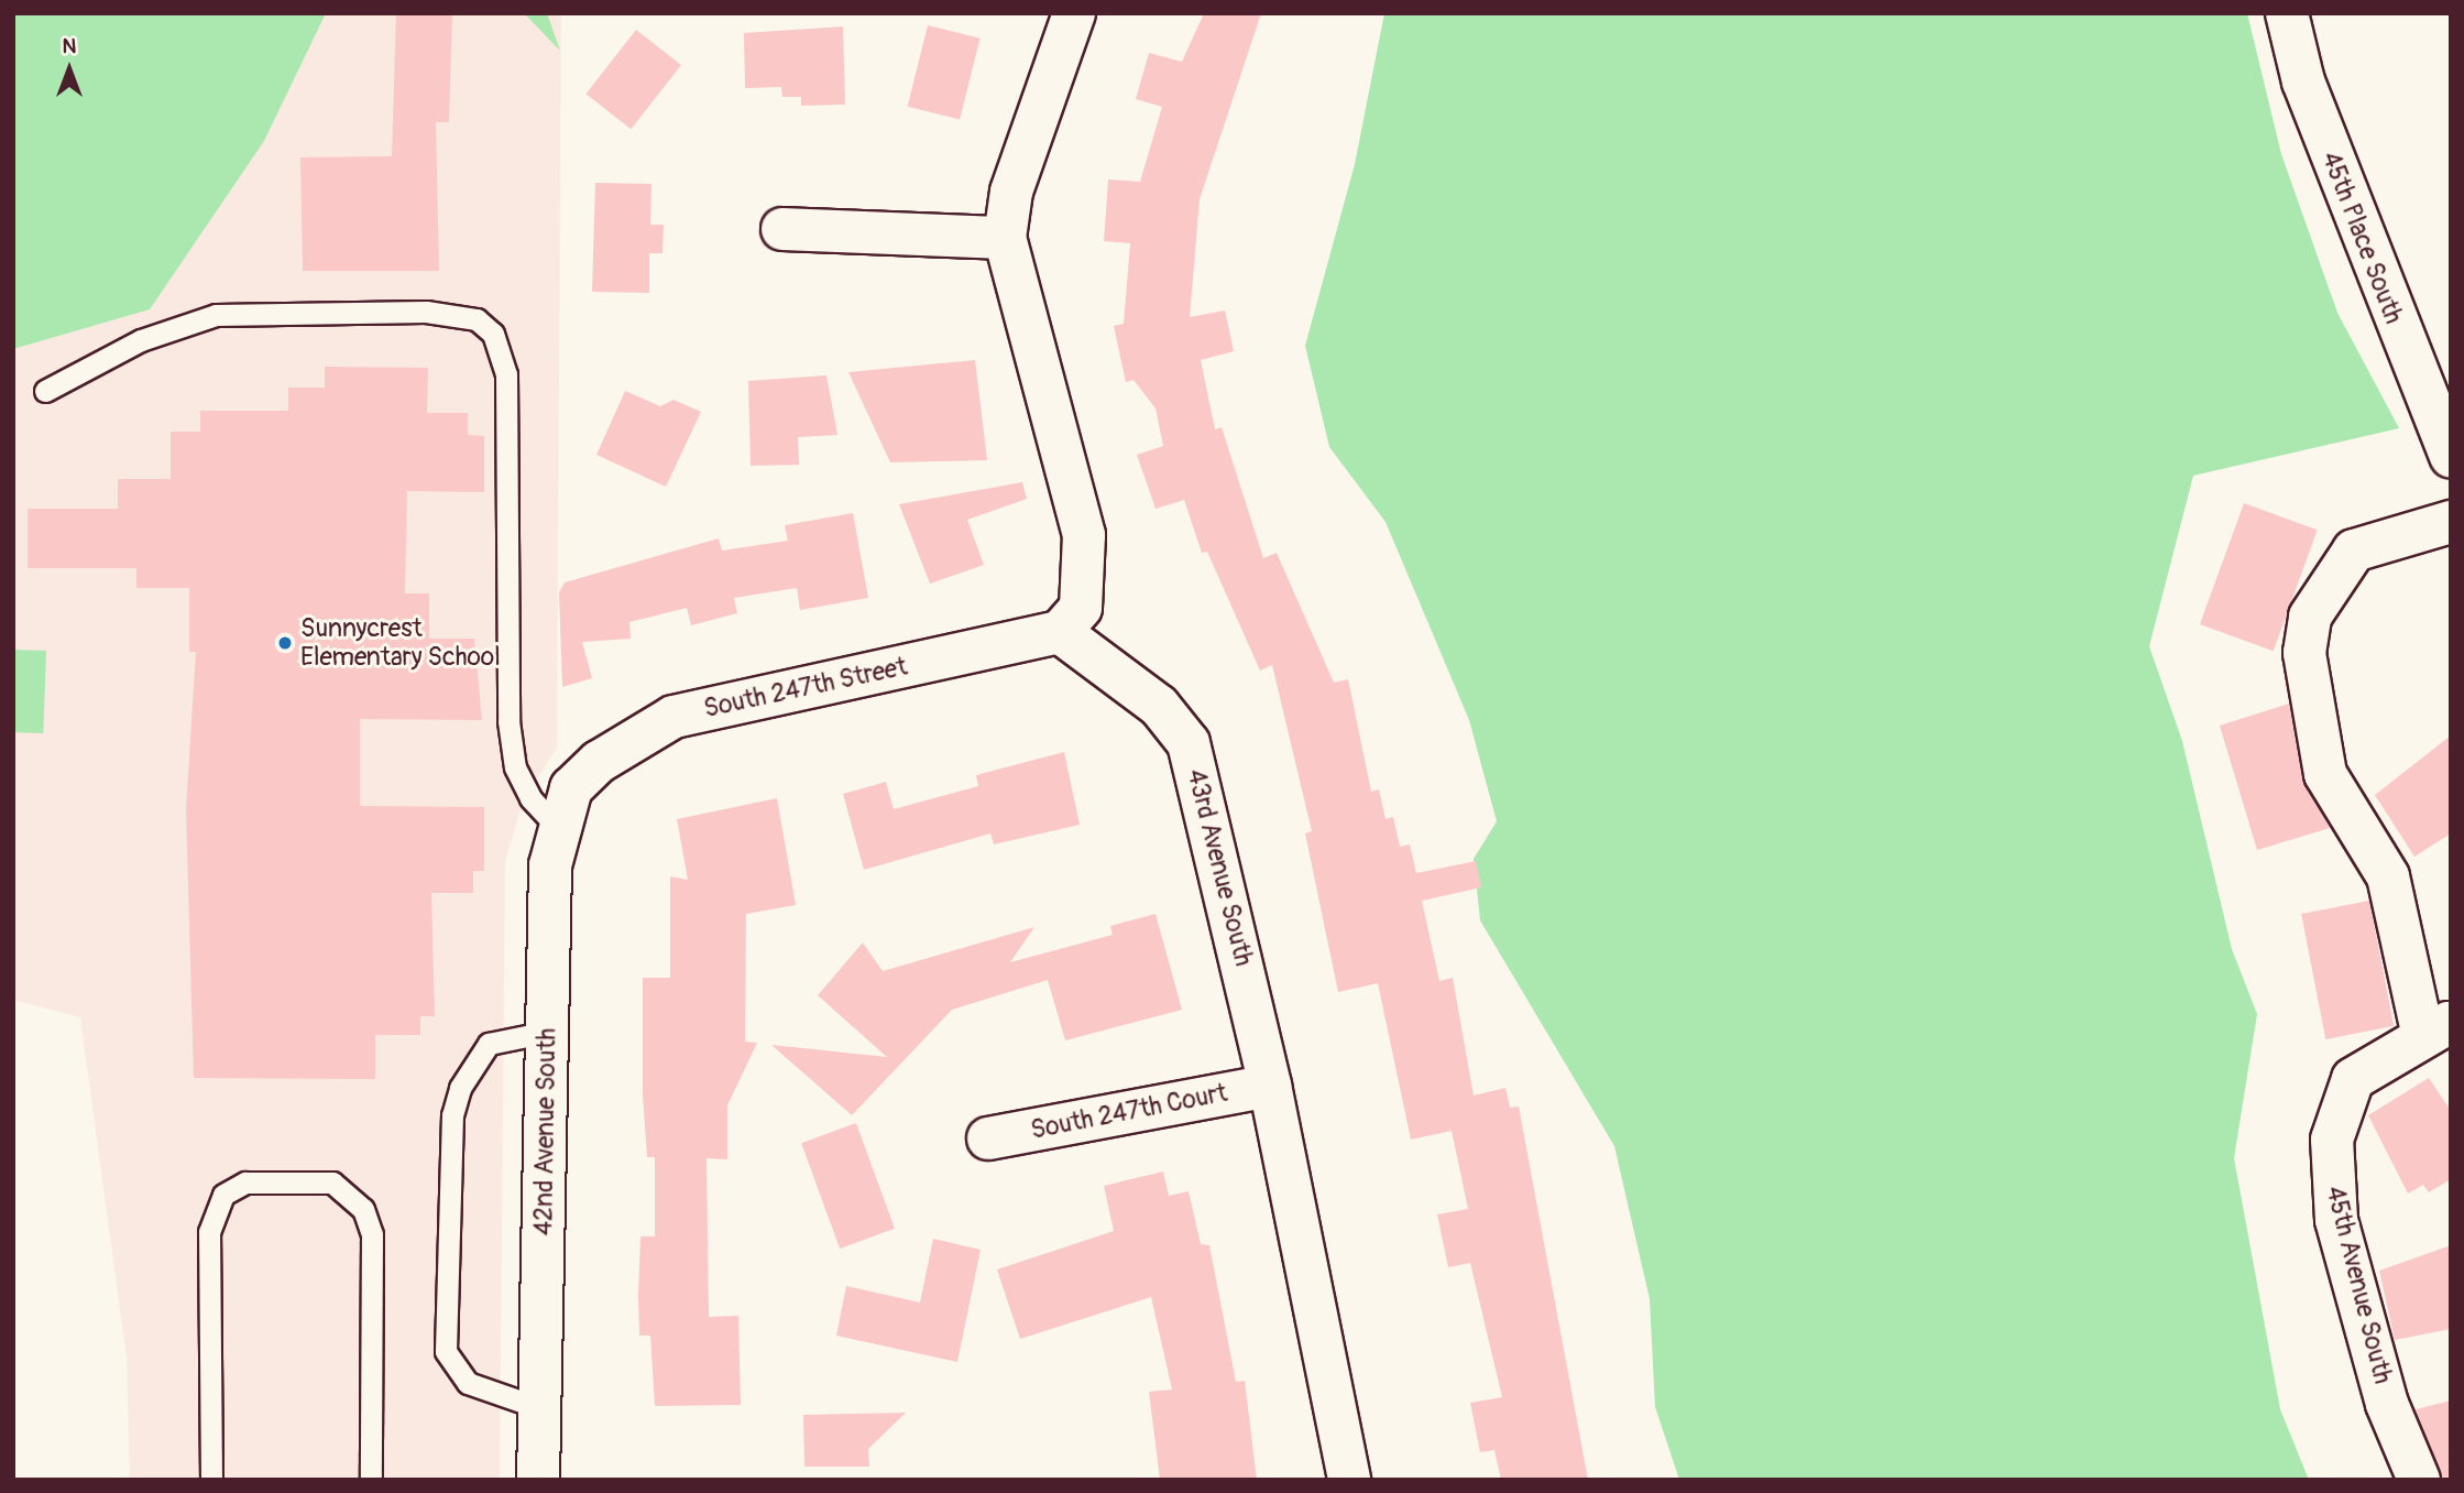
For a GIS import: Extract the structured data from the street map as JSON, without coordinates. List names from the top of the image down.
{
  "streets": {
    "street": [
      "45th Place South",
      "South 247th Street",
      "43rd Avenue South",
      "South 247th Court",
      "42nd Avenue South",
      "45th Avenue South"
    ]
  },
  "crossings": [
    ["South 247th Street", "43rd Avenue South"],
    ["South 247th Street", "42nd Avenue South"],
    ["43rd Avenue South", "South 247th Court"]
  ],
  "places": ["Sunnycrest Elementary School"],
  "north": "top"
}
